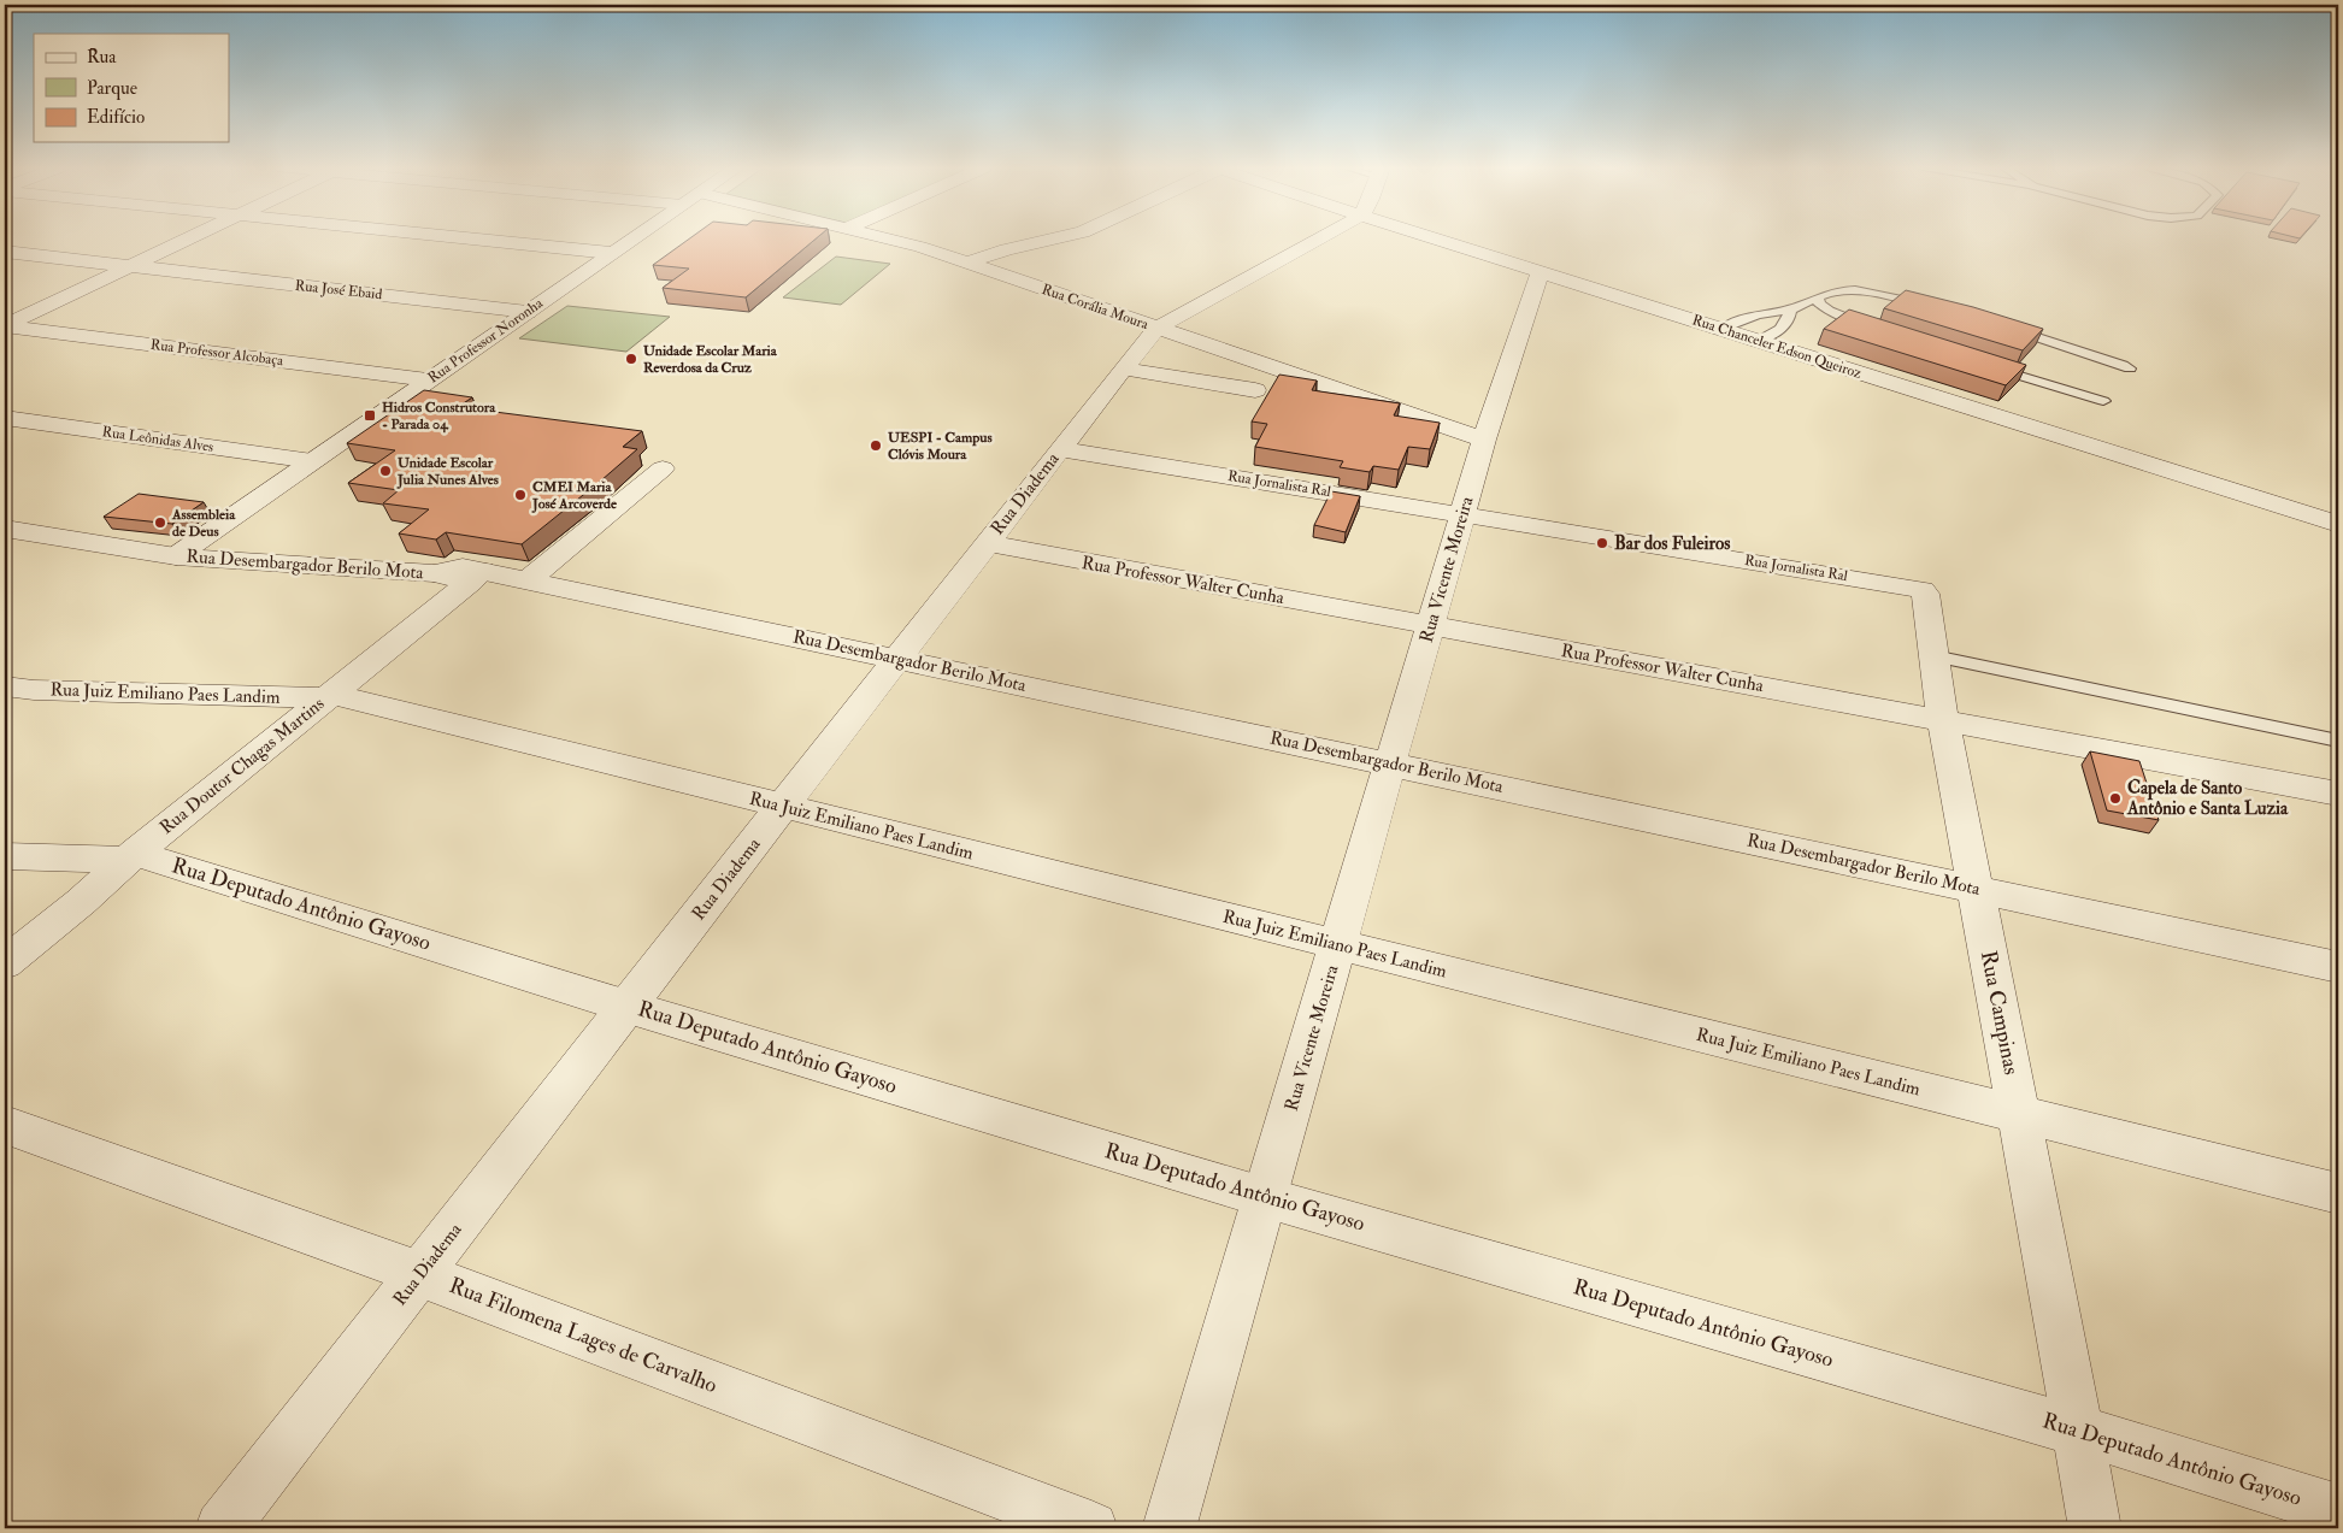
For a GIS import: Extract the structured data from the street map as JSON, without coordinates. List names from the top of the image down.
{
  "streets": {
    "street": [
      "Rua José Ebaid",
      "Rua Corália Moura",
      "Rua Professor Noronha",
      "Rua Chanceler Edson Queiroz",
      "Rua Professor Alcobaça",
      "Rua Leônidas Alves",
      "Rua Jornalista Ral",
      "Rua Diadema",
      "Rua Desembargador Berilo Mota",
      "Rua Vicente Moreira",
      "Rua Professor Walter Cunha",
      "Rua Juiz Emiliano Paes Landim",
      "Rua Doutor Chagas Martins",
      "Rua Deputado Antônio Gayoso",
      "Rua Campinas",
      "Rua Filomena Lages de Carvalho"
    ]
  },
  "crossings": [
    ["Rua José Ebaid", "Rua Professor Noronha"],
    ["Rua Corália Moura", "Rua Diadema"],
    ["Rua Corália Moura", "Rua Vicente Moreira"],
    ["Rua Professor Noronha", "Rua Professor Alcobaça"],
    ["Rua Professor Noronha", "Rua Leônidas Alves"],
    ["Rua Professor Noronha", "Rua Desembargador Berilo Mota"],
    ["Rua Chanceler Edson Queiroz", "Rua Vicente Moreira"],
    ["Rua Jornalista Ral", "Rua Diadema"],
    ["Rua Jornalista Ral", "Rua Vicente Moreira"],
    ["Rua Jornalista Ral", "Rua Campinas"],
    ["Rua Diadema", "Rua Desembargador Berilo Mota"],
    ["Rua Diadema", "Rua Professor Walter Cunha"],
    ["Rua Diadema", "Rua Juiz Emiliano Paes Landim"],
    ["Rua Diadema", "Rua Deputado Antônio Gayoso"],
    ["Rua Diadema", "Rua Filomena Lages de Carvalho"],
    ["Rua Desembargador Berilo Mota", "Rua Vicente Moreira"],
    ["Rua Desembargador Berilo Mota", "Rua Doutor Chagas Martins"],
    ["Rua Desembargador Berilo Mota", "Rua Campinas"],
    ["Rua Vicente Moreira", "Rua Professor Walter Cunha"],
    ["Rua Vicente Moreira", "Rua Juiz Emiliano Paes Landim"],
    ["Rua Vicente Moreira", "Rua Deputado Antônio Gayoso"],
    ["Rua Professor Walter Cunha", "Rua Campinas"],
    ["Rua Juiz Emiliano Paes Landim", "Rua Doutor Chagas Martins"],
    ["Rua Juiz Emiliano Paes Landim", "Rua Campinas"],
    ["Rua Doutor Chagas Martins", "Rua Deputado Antônio Gayoso"],
    ["Rua Deputado Antônio Gayoso", "Rua Campinas"]
  ],
  "places": {
    "other": [
      "Unidade Escolar Maria Reverdosa da Cruz",
      "UESPI - Campus Clóvis Moura",
      "Unidade Escolar Julia Nunes Alves",
      "CMEI Maria José Arcoverde",
      "Assembleia de Deus",
      "Bar dos Fuleiros",
      "Capela de Santo Antônio e Santa Luzia"
    ],
    "transit": ["Hidros Construtora - Parada 04"]
  },
  "legend": ["Rua", "Parque", "Edifício"]
}
